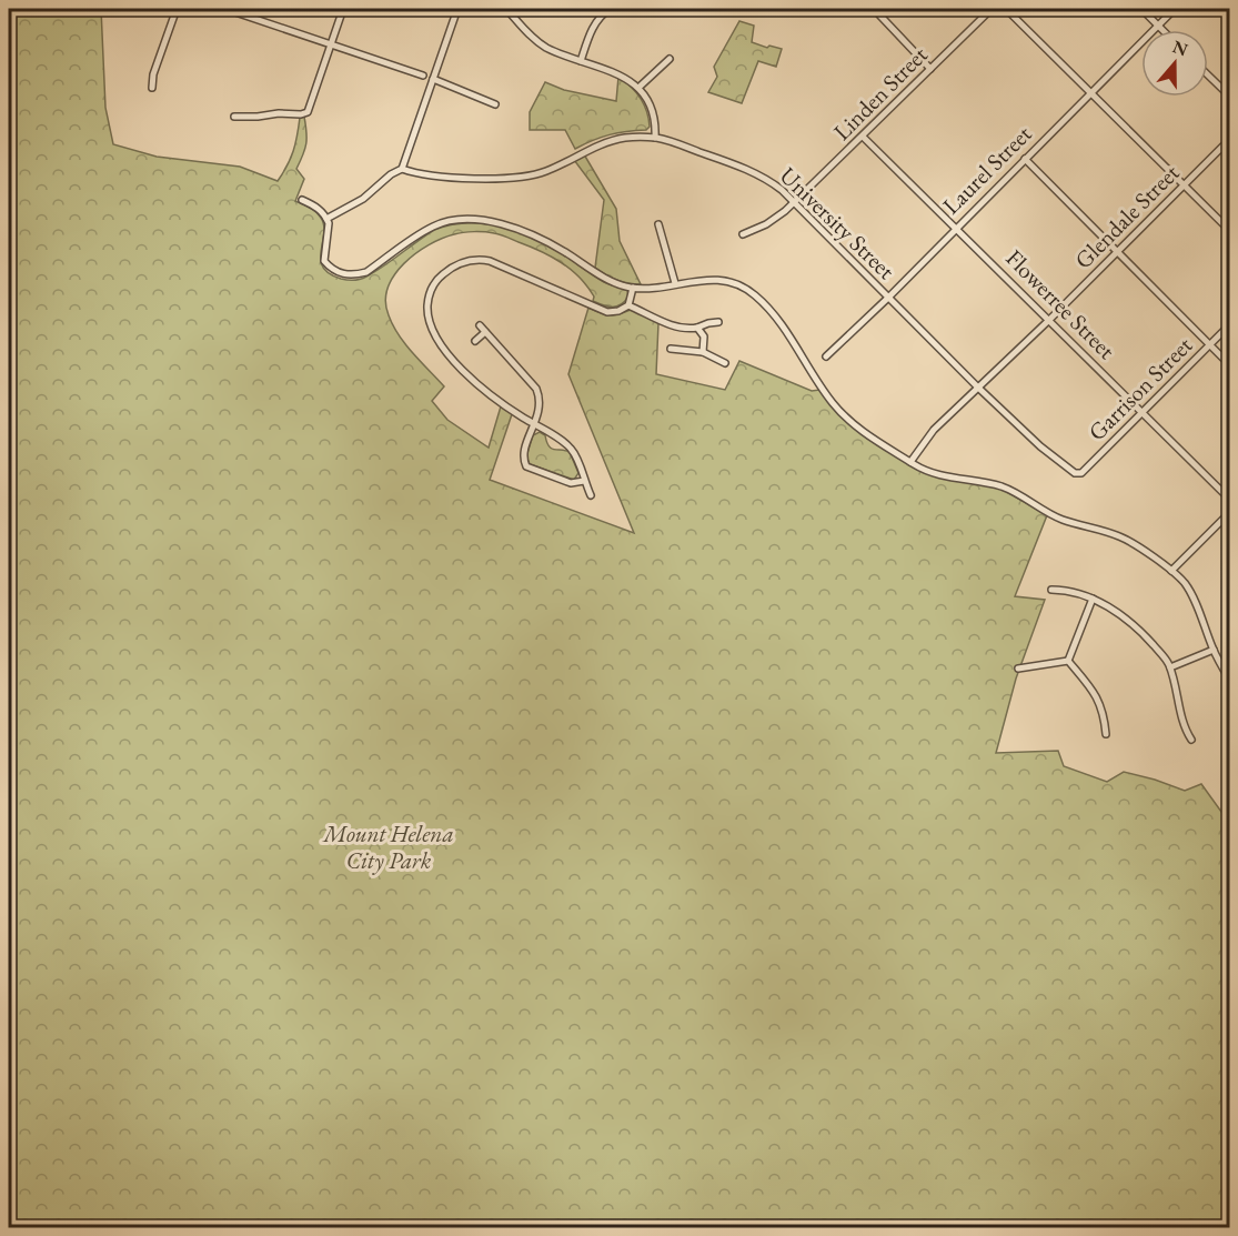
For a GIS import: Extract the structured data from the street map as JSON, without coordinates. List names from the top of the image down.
{
  "streets": {
    "street": [
      "Linden Street",
      "Laurel Street",
      "Glendale Street",
      "University Street",
      "Flowerree Street",
      "Garrison Street"
    ]
  },
  "crossings": [
    ["Linden Street", "University Street"],
    ["Linden Street", "Flowerree Street"],
    ["Laurel Street", "University Street"],
    ["Laurel Street", "Flowerree Street"],
    ["Glendale Street", "University Street"],
    ["Glendale Street", "Flowerree Street"],
    ["University Street", "Garrison Street"],
    ["Flowerree Street", "Garrison Street"]
  ],
  "parks": ["Mount Helena City Park"],
  "north": "top"
}
